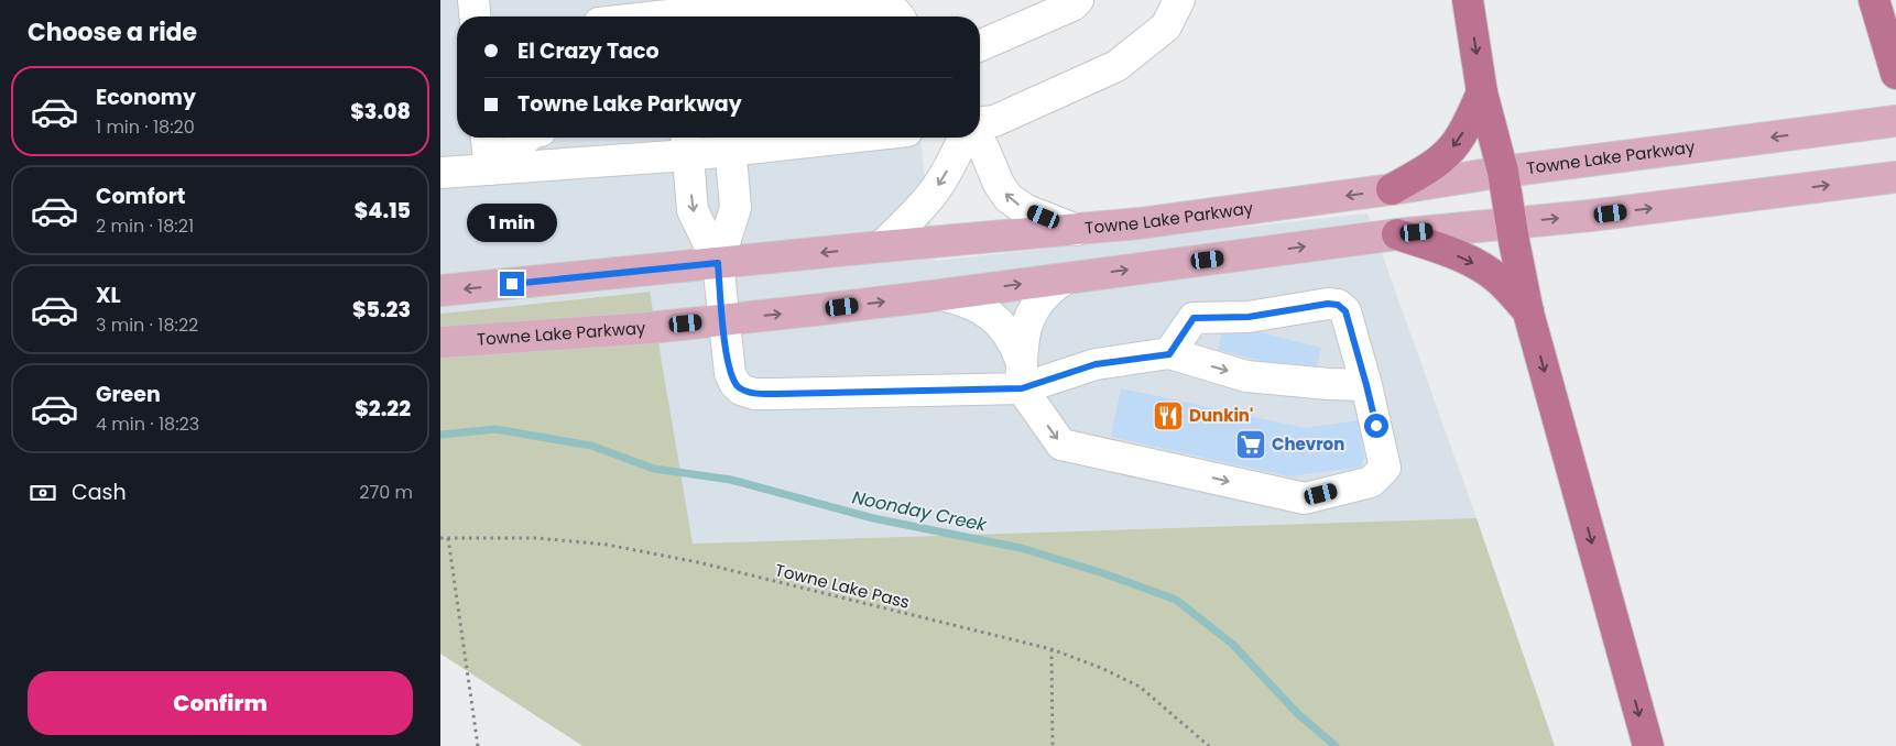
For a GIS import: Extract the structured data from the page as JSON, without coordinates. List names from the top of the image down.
{
  "streets": {
    "main road": ["Towne Lake Parkway"],
    "path": ["Towne Lake Pass"]
  },
  "water": ["Noonday Creek"],
  "places": {
    "restaurant": ["Dunkin'"],
    "supermarket": ["Chevron"]
  },
  "page": {
    "heading": "Choose a ride",
    "banner": ["El Crazy Taco", "Towne Lake Parkway"],
    "list": [
      {
        "name": "Economy",
        "note": "1 min · 18:20",
        "value": "$3.08"
      },
      {
        "name": "Comfort",
        "note": "2 min · 18:21",
        "value": "$4.15"
      },
      {
        "name": "XL",
        "note": "3 min · 18:22",
        "value": "$5.23"
      },
      {
        "name": "Green",
        "note": "4 min · 18:23",
        "value": "$2.22"
      }
    ],
    "bubble": "1 min",
    "pay": ["Cash", "270 m"],
    "buttons": "Confirm"
  }
}
